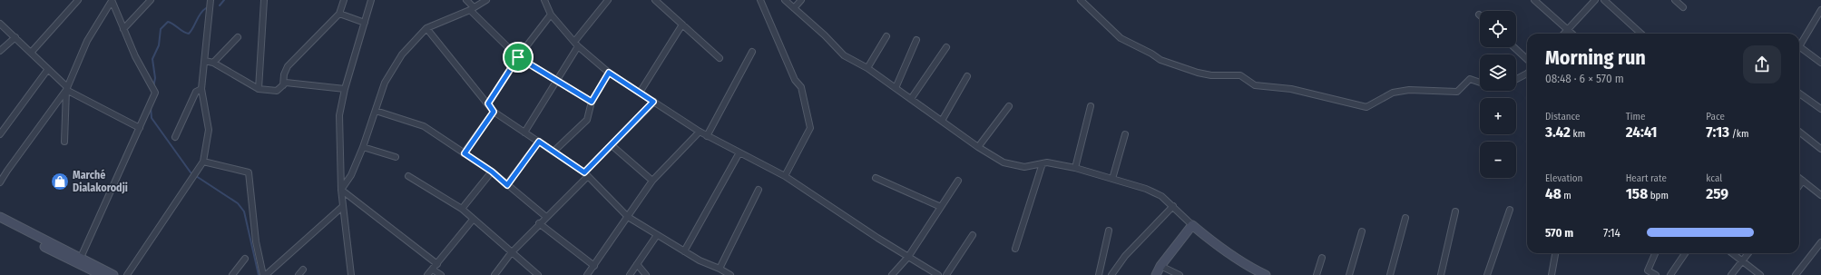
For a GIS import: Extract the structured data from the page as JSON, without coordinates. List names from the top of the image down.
{
  "places": {
    "shop": ["Marché Dialakorodji"]
  },
  "page": {
    "map_buttons": ["+", "−"],
    "heading": ["Morning run", "08:48 · 6 × 570 m"],
    "stats": [
      ["Distance", "3.42 km"],
      ["Time", "24:41"],
      ["Pace", "7:13 /km"],
      ["Elevation", "48 m"],
      ["Heart rate", "158 bpm"],
      ["kcal", "259"]
    ],
    "list": [
      {
        "name": "570 m",
        "note": "7:14"
      }
    ]
  }
}
